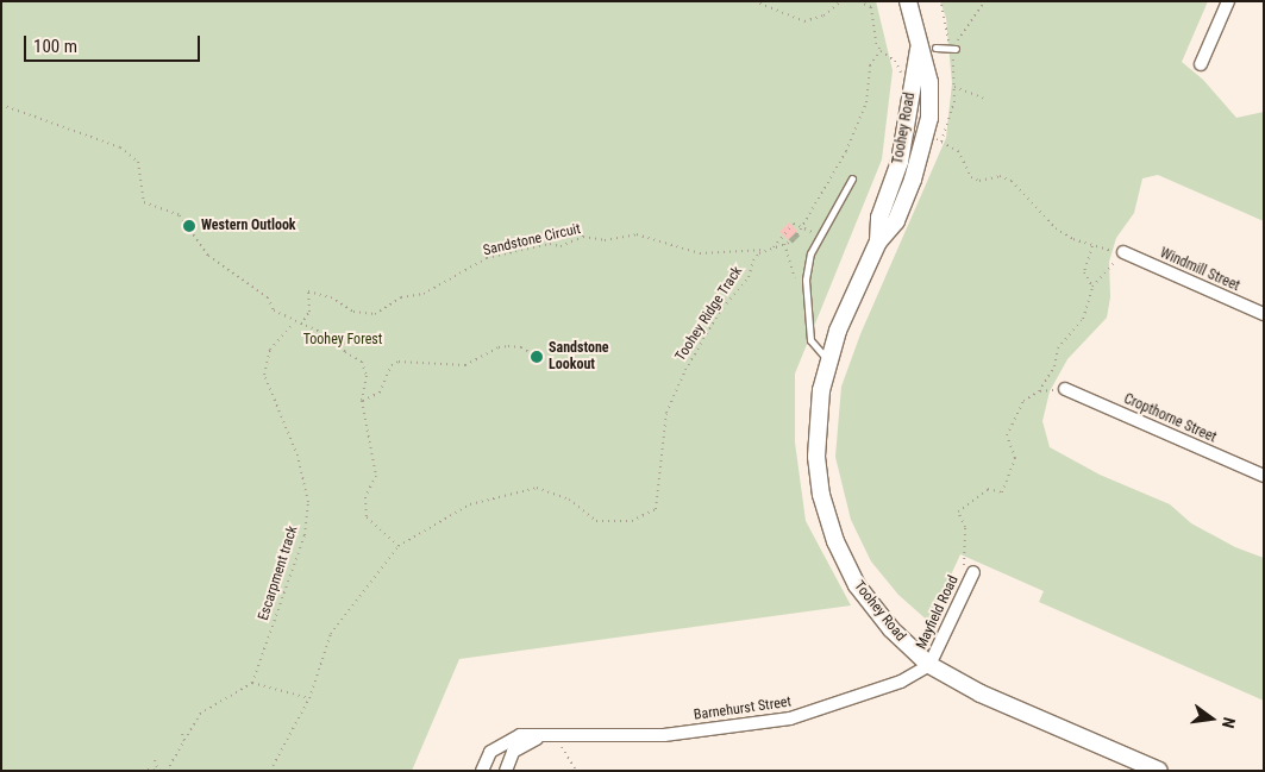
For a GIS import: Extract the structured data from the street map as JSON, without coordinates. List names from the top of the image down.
{
  "streets": {
    "main road": ["Toohey Road"],
    "street": [
      "Windmill Street",
      "Cropthorne Street",
      "Mayfield Road",
      "Barnehurst Street"
    ],
    "path": ["Sandstone Circuit", "Toohey Ridge Track", "Escarpment track"]
  },
  "crossings": [
    ["Toohey Road", "Mayfield Road"],
    ["Toohey Road", "Barnehurst Street"],
    ["Sandstone Circuit", "Toohey Ridge Track"],
    ["Mayfield Road", "Barnehurst Street"]
  ],
  "parks": ["Toohey Forest"],
  "places": ["Western Outlook", "Sandstone Lookout"],
  "scale_bar": "100 m",
  "north": "right"
}
